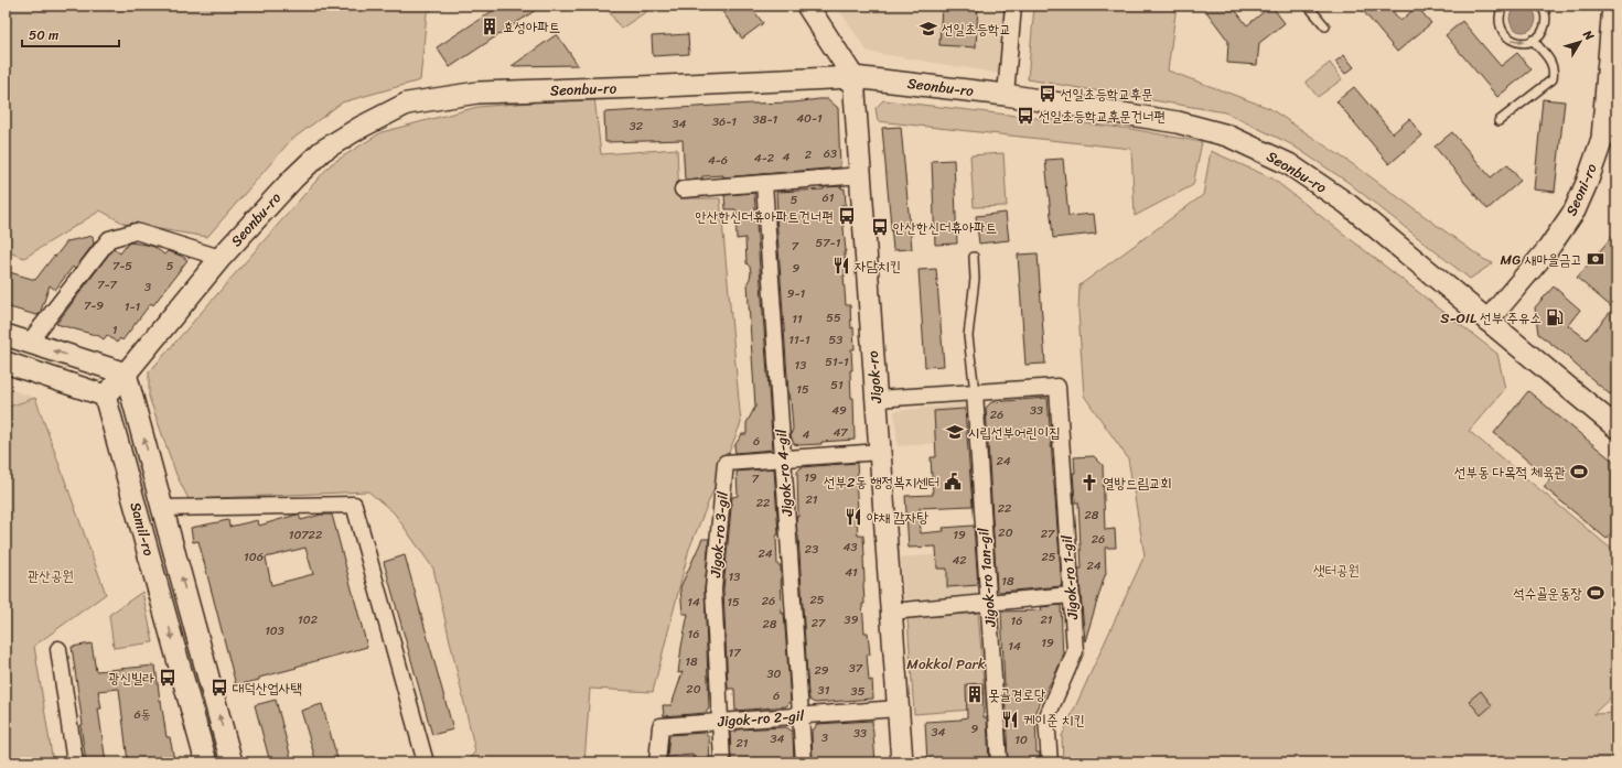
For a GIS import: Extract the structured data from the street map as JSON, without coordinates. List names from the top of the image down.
{
  "streets": {
    "street": [
      "Seonbu-ro",
      "Seoni-ro",
      "Jigok-ro",
      "Jigok-ro 4-gil",
      "Samil-ro",
      "Jigok-ro 3-gil",
      "Jigok-ro 1an-gil",
      "Jigok-ro 1-gil",
      "Jigok-ro 2-gil"
    ]
  },
  "crossings": [
    ["Seonbu-ro", "Seoni-ro"],
    ["Seonbu-ro", "Jigok-ro"],
    ["Seonbu-ro", "Samil-ro"],
    ["Jigok-ro", "Jigok-ro 3-gil"],
    ["Jigok-ro", "Jigok-ro 2-gil"],
    ["Jigok-ro 4-gil", "Jigok-ro 3-gil"],
    ["Jigok-ro 4-gil", "Jigok-ro 2-gil"],
    ["Jigok-ro 3-gil", "Jigok-ro 2-gil"],
    ["Jigok-ro 1an-gil", "Jigok-ro 1-gil"]
  ],
  "parks": ["샛터공원", "관산공원", "Mokkol Park"],
  "places": {
    "building": ["효성아파트", "못골경로당"],
    "school or university": ["선일초등학교", "시립선부어린이집"],
    "bus stop": [
      "선일초등학교후문",
      "선일초등학교후문건너편",
      "안산한신더휴아파트건너편",
      "안산한신더휴아파트",
      "광신빌라",
      "대덕산업사택"
    ],
    "bank": ["MG 새마을금고"],
    "restaurant": ["자담치킨", "야채 감자탕", "케이준 치킨"],
    "fuel station": ["S-OIL 선부 주유소"],
    "sports": ["선부동 다목적 체육관", "석수골운동장"],
    "public building": ["선부2동 행정복지센터"],
    "church": ["열방드림교회"]
  },
  "house_numbers": [
    "40-1",
    "38-1",
    "36-1",
    "34",
    "32",
    "63",
    "2",
    "4",
    "4-2",
    "4-6",
    "61",
    "5",
    "57-1",
    "7",
    "7-5",
    "5",
    "9",
    "7-7",
    "3",
    "9-1",
    "7-9",
    "1-1",
    "55",
    "11",
    "1",
    "11-1",
    "53",
    "51-1",
    "13",
    "51",
    "15",
    "49",
    "33",
    "26",
    "47",
    "4",
    "6",
    "24",
    "19",
    "7",
    "21",
    "22",
    "22",
    "28",
    "20",
    "27",
    "10722",
    "19",
    "26",
    "43",
    "23",
    "24",
    "106",
    "25",
    "42",
    "24",
    "41",
    "13",
    "18",
    "25",
    "26",
    "14",
    "15",
    "102",
    "39",
    "21",
    "16",
    "27",
    "28",
    "103",
    "16",
    "19",
    "14",
    "17",
    "18",
    "37",
    "29",
    "30",
    "20",
    "31",
    "35",
    "6",
    "6동",
    "9",
    "34",
    "33",
    "3",
    "34",
    "10",
    "21"
  ],
  "scale_bar": "50 m",
  "north": "top right"
}
